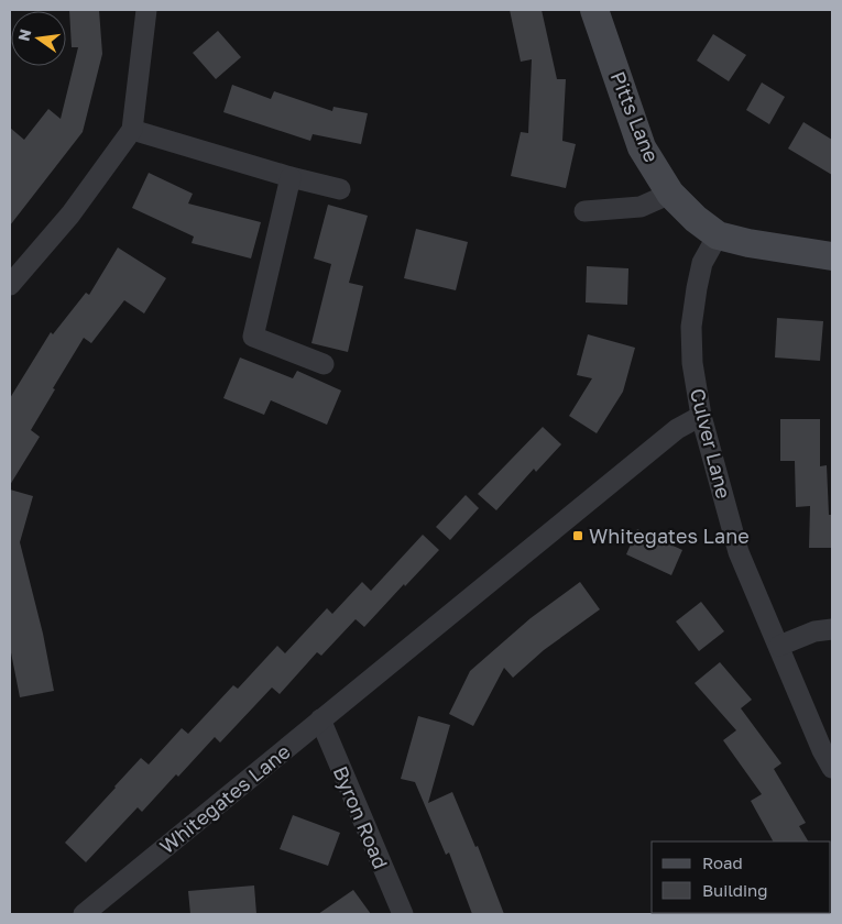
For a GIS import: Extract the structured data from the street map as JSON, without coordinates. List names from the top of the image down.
{
  "streets": {
    "main road": ["Pitts Lane"],
    "street": ["Culver Lane", "Whitegates Lane", "Byron Road"]
  },
  "crossings": [
    ["Pitts Lane", "Culver Lane"],
    ["Culver Lane", "Whitegates Lane"],
    ["Whitegates Lane", "Byron Road"]
  ],
  "places": {
    "transit": ["Whitegates Lane"]
  },
  "legend": ["Road", "Building"],
  "north": "left"
}
